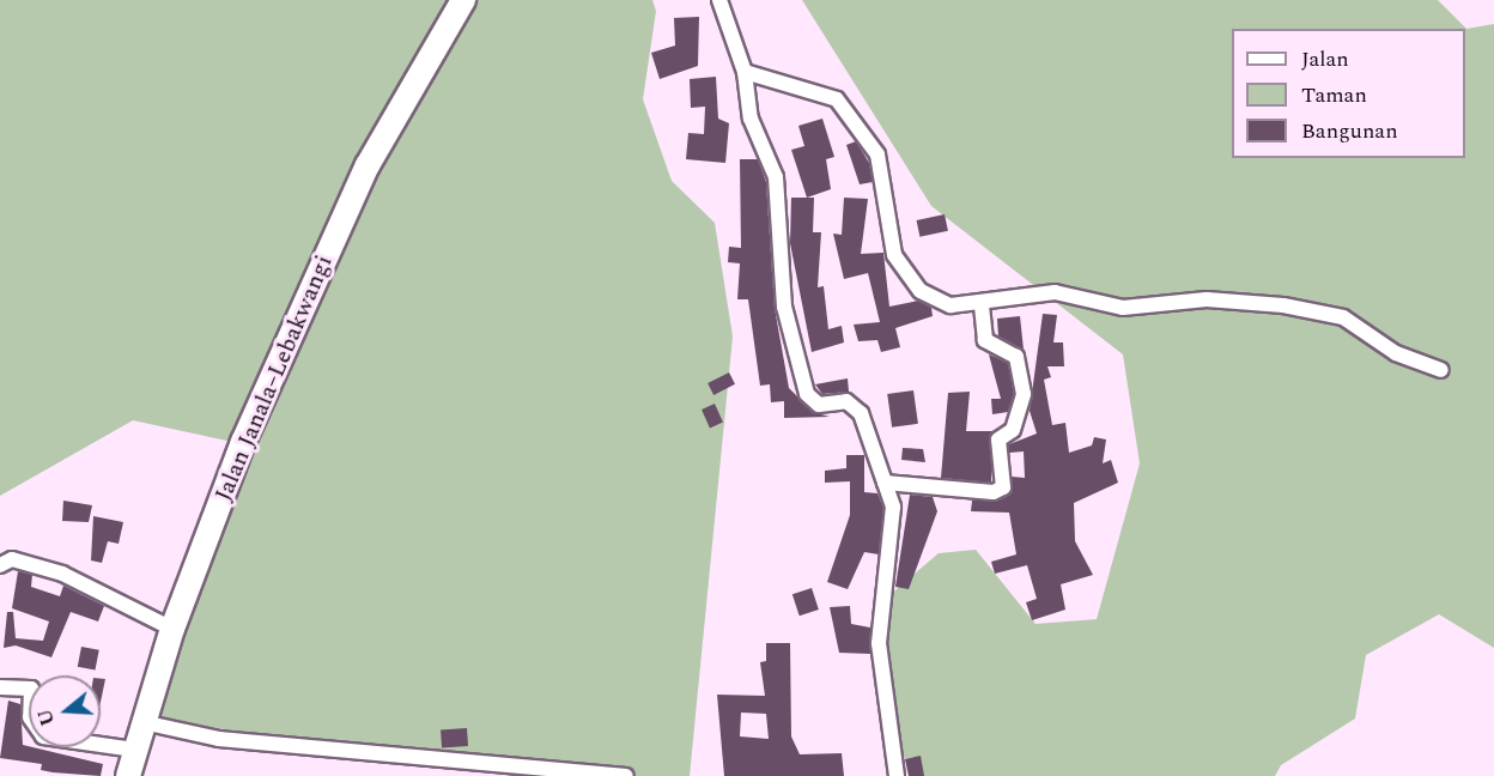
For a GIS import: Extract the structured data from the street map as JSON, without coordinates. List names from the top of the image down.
{
  "streets": {
    "main road": ["Jalan Janala–Lebakwangi"]
  },
  "legend": ["Jalan", "Taman", "Bangunan"],
  "north": "left"
}
